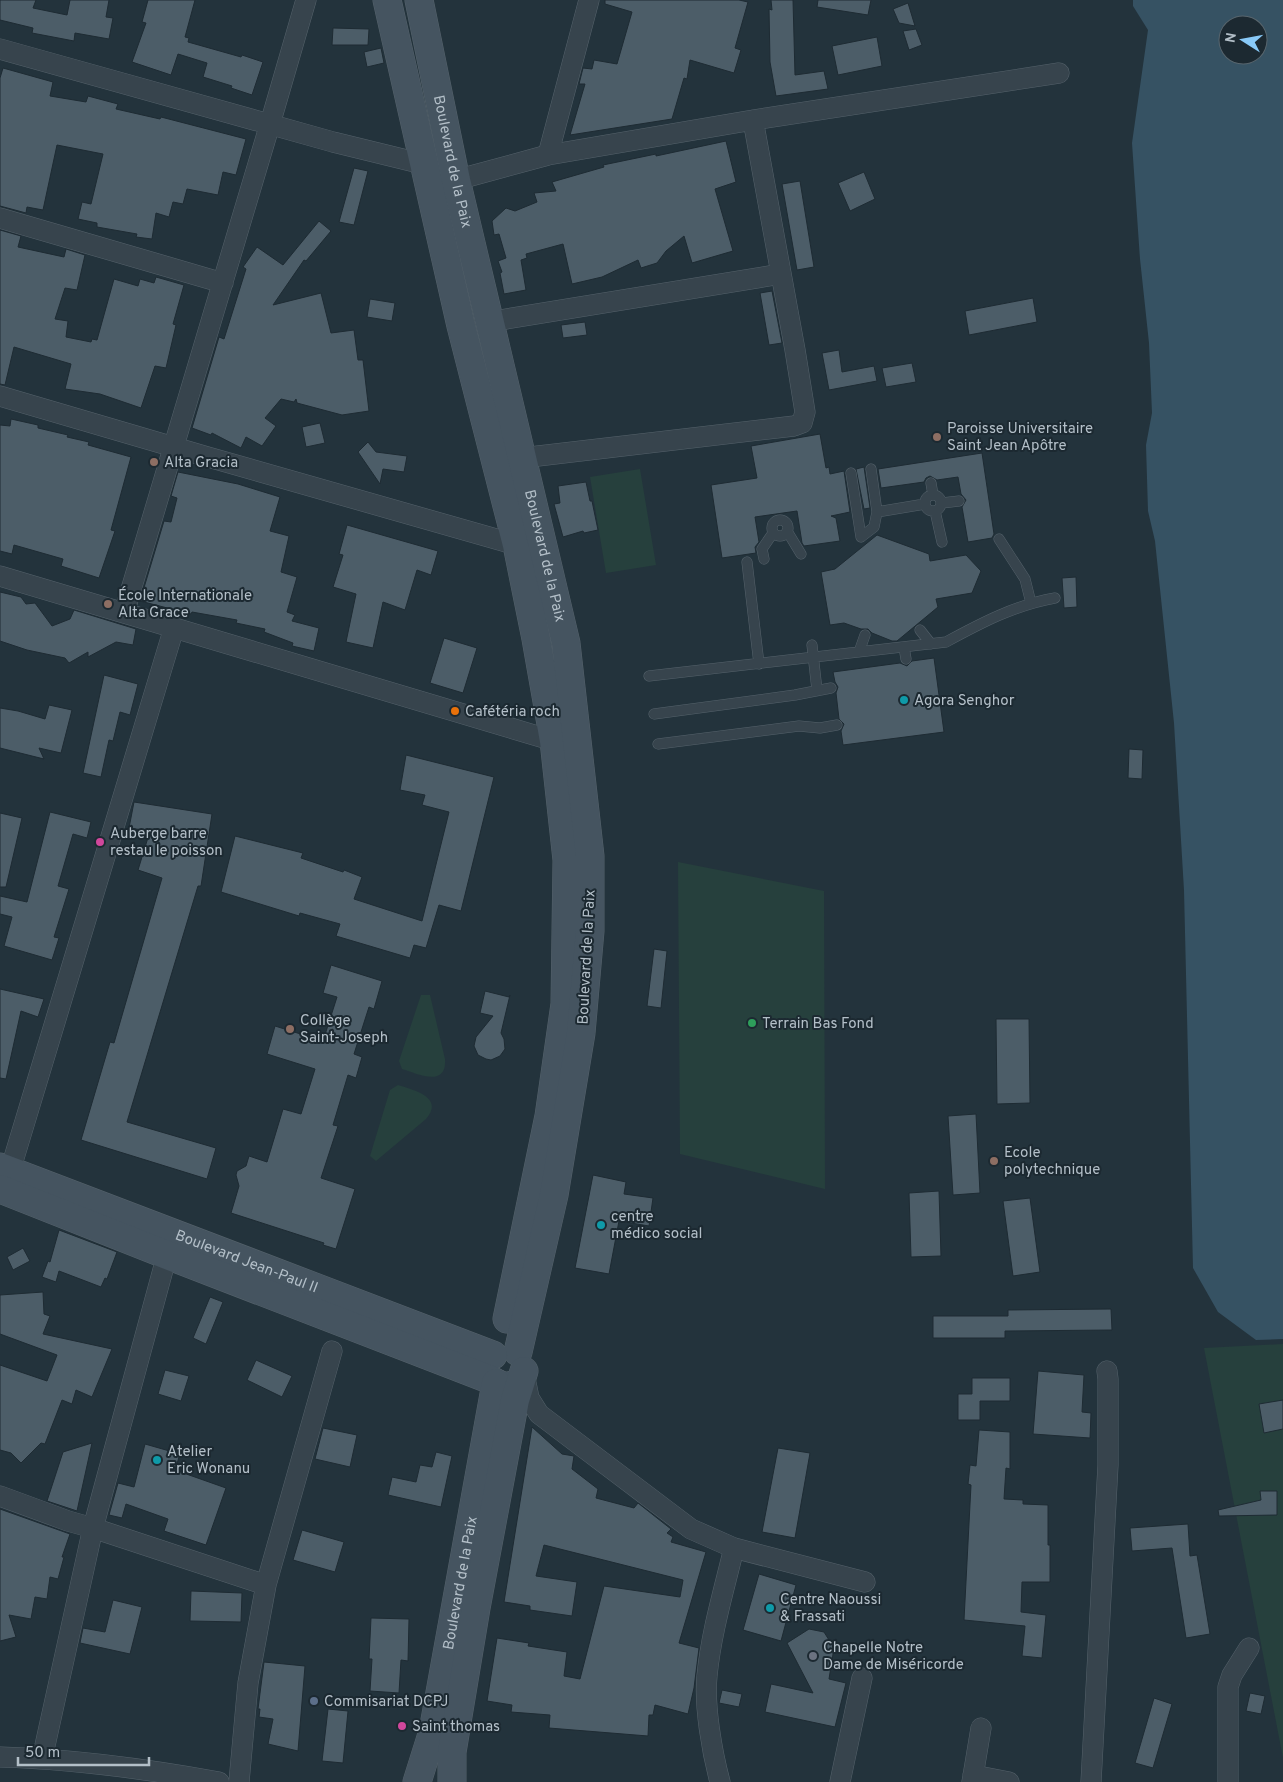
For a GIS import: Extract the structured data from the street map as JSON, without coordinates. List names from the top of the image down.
{
  "streets": {
    "main road": ["Boulevard de la Paix", "Boulevard Jean-Paul II"]
  },
  "crossings": [
    ["Boulevard de la Paix", "Boulevard Jean-Paul II"]
  ],
  "places": [
    "Paroisse Universitaire Saint Jean Apôtre",
    "Alta Gracia",
    "École Internationale Alta Grace",
    "Agora Senghor",
    "Cafétéria roch",
    "Auberge barre restau le poisson",
    "Terrain Bas Fond",
    "Collège Saint-Joseph",
    "Ecole polytechnique",
    "centre médico social",
    "Atelier Eric Wonanu",
    "Centre Naoussi & Frassati",
    "Chapelle Notre Dame de Miséricorde",
    "Commisariat DCPJ",
    "Saint thomas"
  ],
  "scale_bar": "50 m",
  "north": "left"
}
